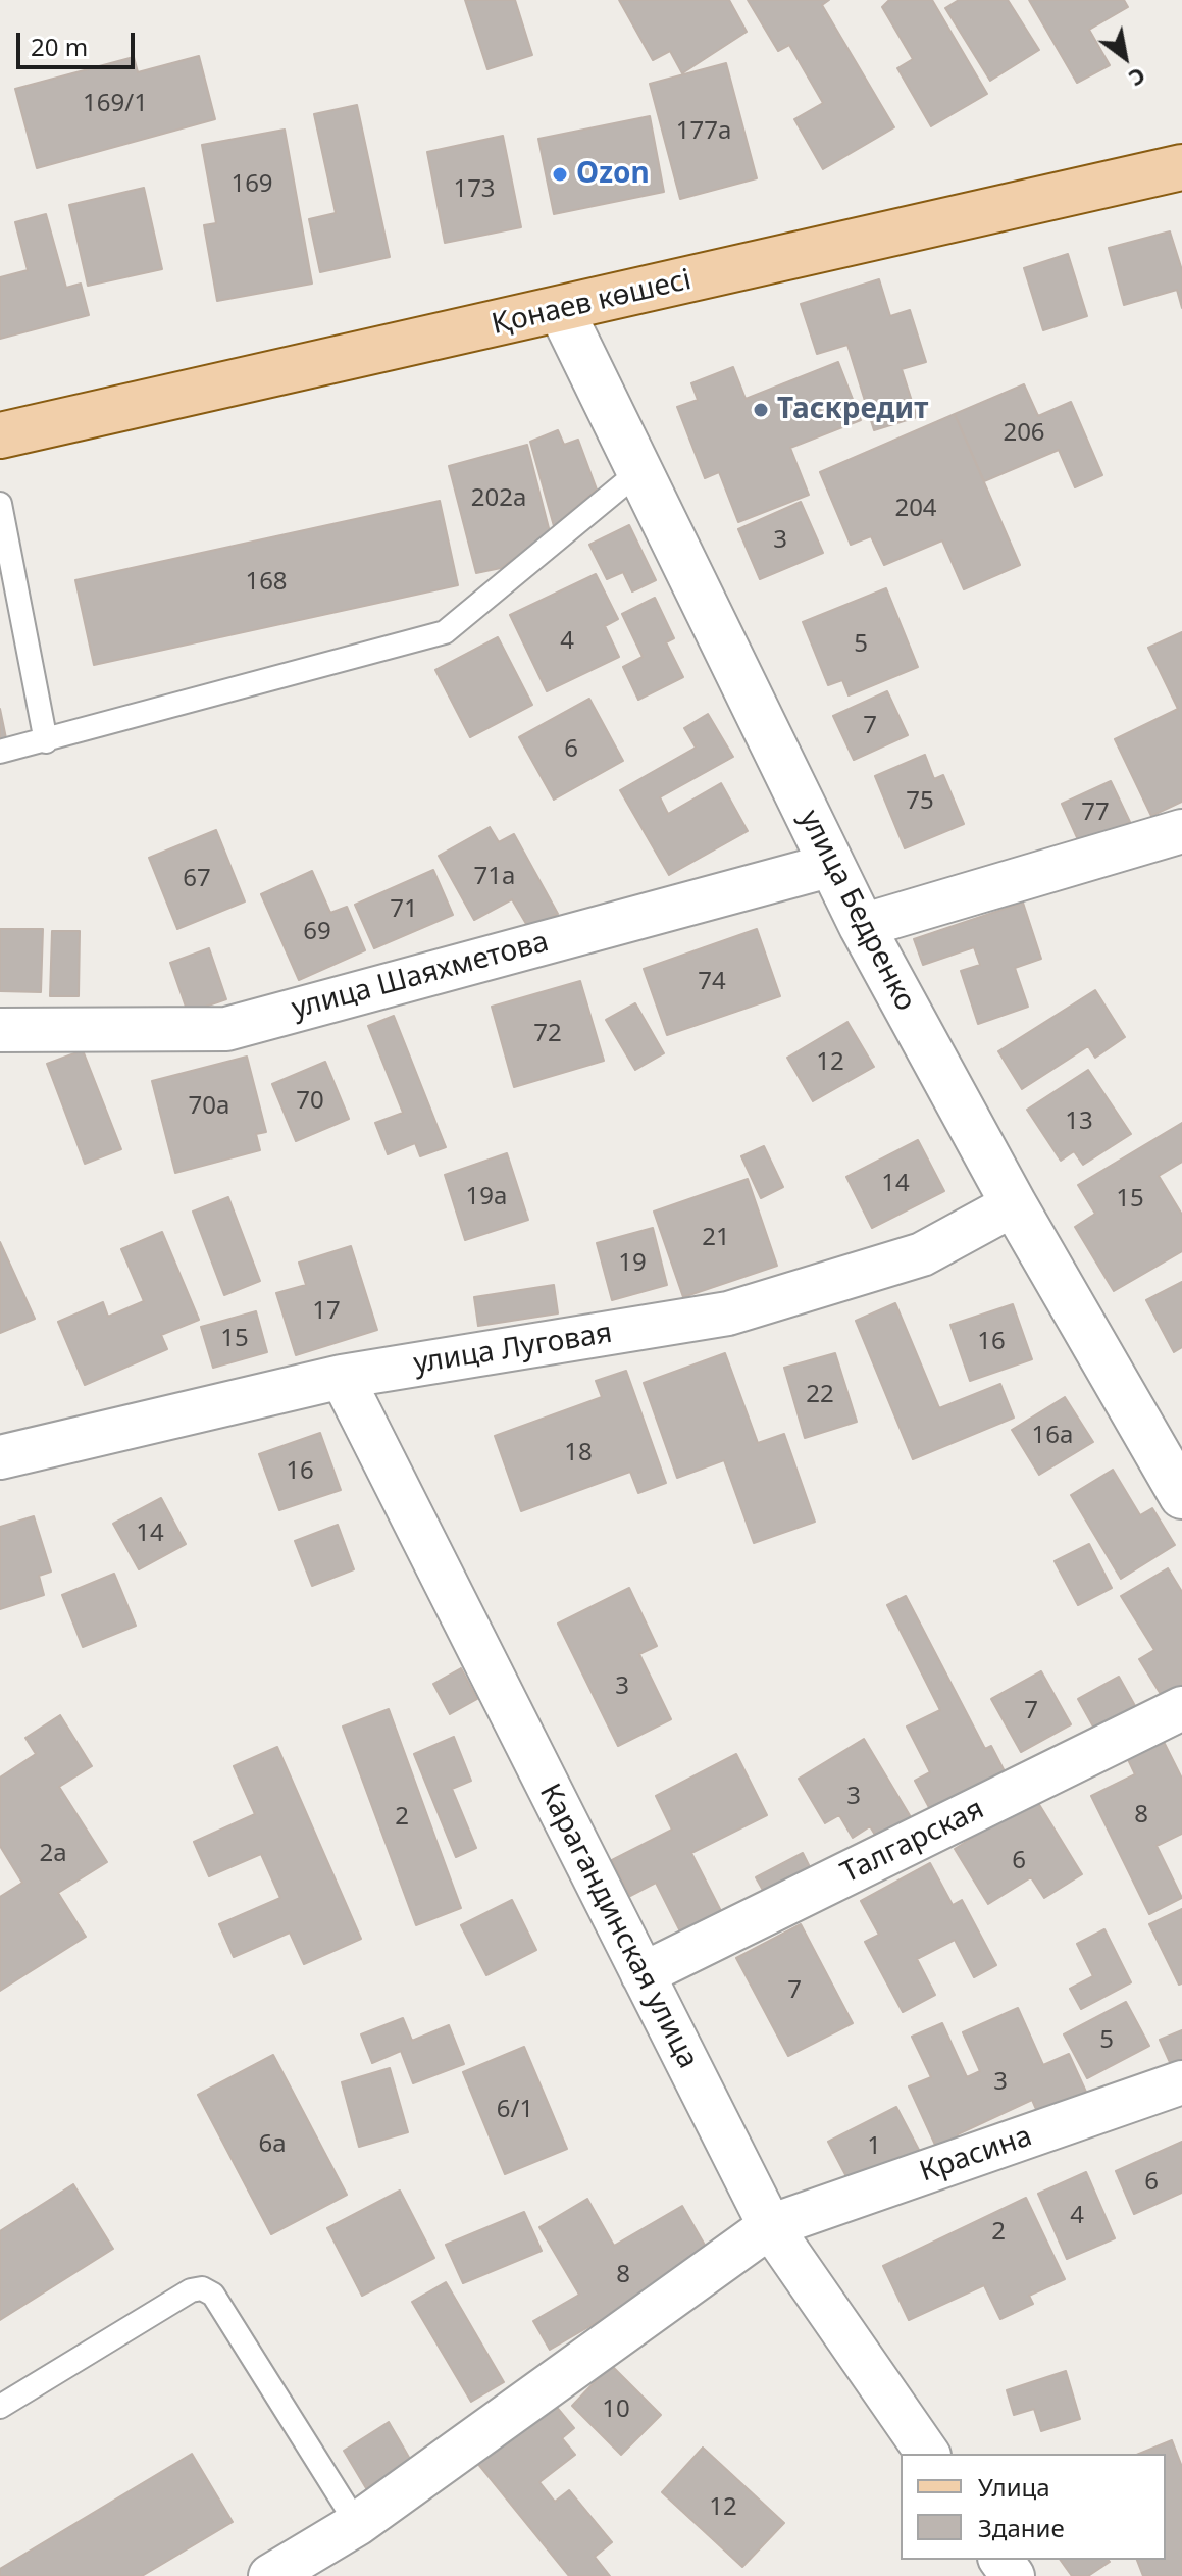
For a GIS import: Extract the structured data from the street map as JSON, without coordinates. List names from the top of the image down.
{
  "streets": {
    "main road": ["Қонаев көшесі"],
    "street": [
      "улица Бедренко",
      "улица Шаяхметова",
      "улица Луговая",
      "Талгарская",
      "Карагандинская улица",
      "Красина"
    ]
  },
  "crossings": [
    ["Қонаев көшесі", "улица Бедренко"],
    ["улица Бедренко", "улица Шаяхметова"],
    ["улица Бедренко", "улица Луговая"],
    ["улица Луговая", "Карагандинская улица"],
    ["Талгарская", "Карагандинская улица"],
    ["Карагандинская улица", "Красина"]
  ],
  "places": ["Ozon", "Таскредит"],
  "house_numbers": [
    "169/1",
    "177а",
    "169",
    "173",
    "206",
    "202а",
    "204",
    "3",
    "168",
    "4",
    "5",
    "7",
    "6",
    "75",
    "77",
    "71а",
    "67",
    "71",
    "69",
    "74",
    "72",
    "12",
    "70",
    "70а",
    "13",
    "14",
    "19а",
    "15",
    "21",
    "19",
    "17",
    "15",
    "16",
    "22",
    "16а",
    "18",
    "16",
    "14",
    "3",
    "7",
    "3",
    "8",
    "2",
    "2а",
    "6",
    "7",
    "5",
    "3",
    "6/1",
    "6а",
    "1",
    "6",
    "4",
    "2",
    "8",
    "10",
    "12"
  ],
  "legend": ["Улица", "Здание"],
  "scale_bar": "20 m",
  "north": "bottom right"
}
